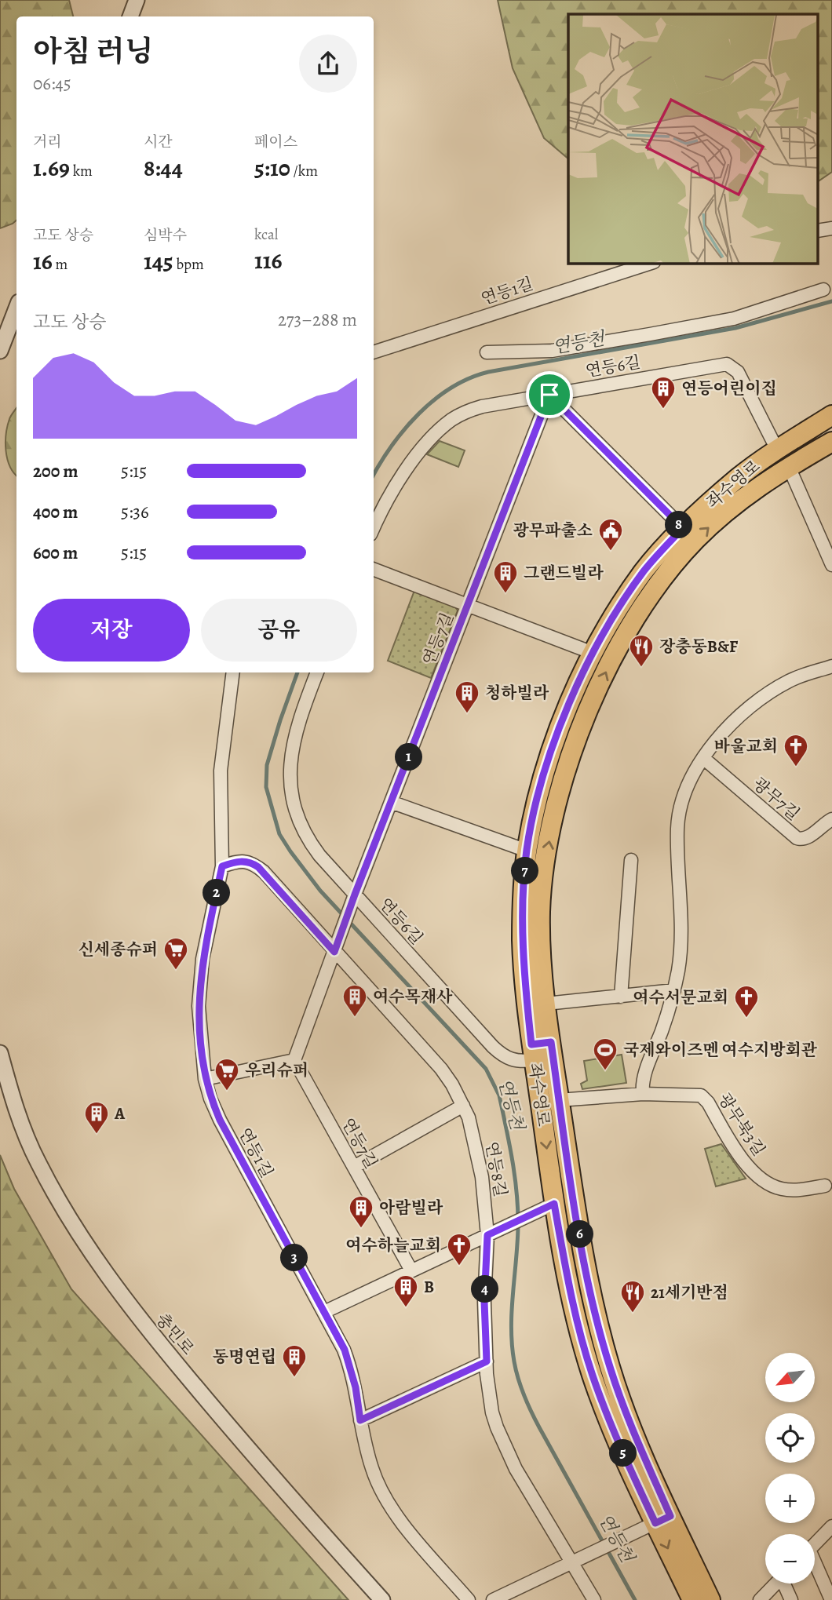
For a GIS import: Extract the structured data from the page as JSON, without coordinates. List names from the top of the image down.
{
  "streets": {
    "main road": ["좌수영로"],
    "street": [
      "연등1길",
      "연등6길",
      "연등7길",
      "광무7길",
      "광무북3길",
      "연등8길",
      "충민로"
    ]
  },
  "crossings": [
    ["연등1길", "연등8길"],
    ["연등6길", "좌수영로"],
    ["연등6길", "연등7길"],
    ["좌수영로", "광무북3길"],
    ["연등7길", "연등8길"]
  ],
  "water": ["연등천"],
  "places": {
    "building": [
      "연등어린이집",
      "그랜드빌라",
      "청하빌라",
      "여수목재사",
      "A",
      "아람빌라",
      "B",
      "동명연립"
    ],
    "public building": ["광무파출소"],
    "restaurant": ["장충동B&F", "21세기반점"],
    "church": ["바울교회", "여수서문교회", "여수하늘교회"],
    "supermarket": ["신세종슈퍼", "우리슈퍼"],
    "sports": ["국제와이즈멘 여수지방회관"]
  },
  "north": "bottom left",
  "page": {
    "heading": ["아침 러닝", "06:45"],
    "stats": [
      ["거리", "1.69 km"],
      ["시간", "8:44"],
      ["페이스", "5:10 /km"],
      ["고도 상승", "16 m"],
      ["심박수", "145 bpm"],
      ["kcal", "116"]
    ],
    "chart": ["고도 상승", "273–288 m"],
    "list": [
      {
        "name": "200 m",
        "note": "5:15"
      },
      {
        "name": "400 m",
        "note": "5:36"
      },
      {
        "name": "600 m",
        "note": "5:15"
      }
    ],
    "pins": [
      "8",
      "1",
      "7",
      "2",
      "6",
      "3",
      "4",
      "5"
    ],
    "buttons": ["저장", "공유"],
    "map_buttons": ["+", "−"]
  }
}
